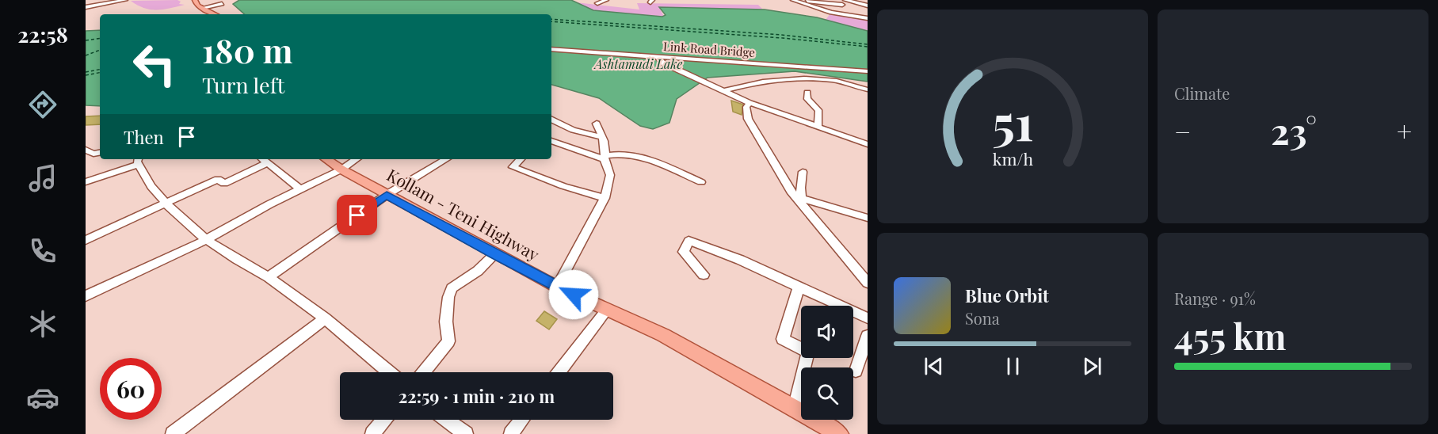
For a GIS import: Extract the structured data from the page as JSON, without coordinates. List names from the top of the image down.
{
  "streets": {
    "main road": ["Kollam - Teni Highway"],
    "street": ["Link Road Bridge"]
  },
  "water": ["Ashtamudi Lake"],
  "page": {
    "tabs": "22:58",
    "tile": [
      "Climate",
      ["Range · 91%", "455 km"]
    ],
    "turn": ["180 m", "Turn left"],
    "heat": ["−", "23°", "+"],
    "then": "Then",
    "song": ["Blue Orbit", "Sona"],
    "limit": "60",
    "trip": "22:59 · 1 min · 210 m",
    "gauge": ["51", "km/h"]
  }
}
